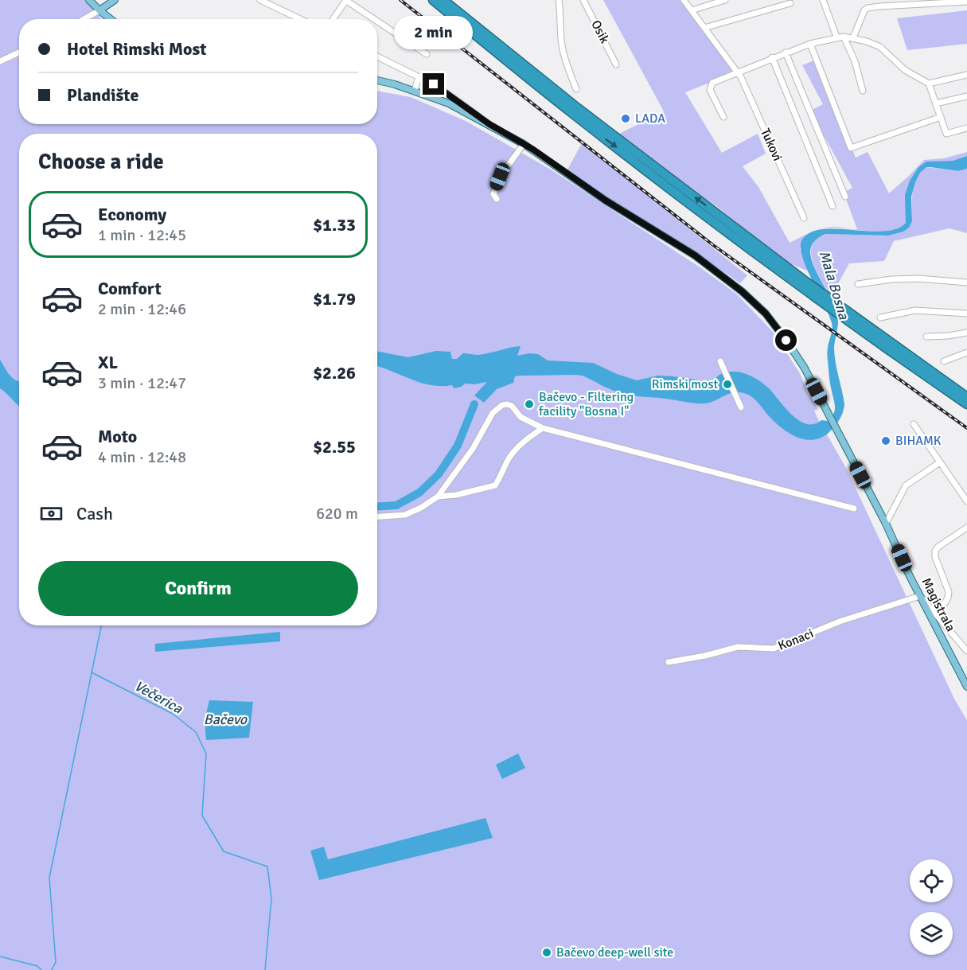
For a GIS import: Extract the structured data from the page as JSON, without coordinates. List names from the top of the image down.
{
  "streets": {
    "main road": ["Magistrala"],
    "street": ["Osik", "Tukovi", "Konaci"]
  },
  "crossings": [
    ["Magistrala", "Konaci"]
  ],
  "water": ["Mala Bosna", "Večerica", "Bačevo"],
  "places": [
    "LADA",
    "Rimski most",
    "Bačevo - Filtering facility \"Bosna I\"",
    "BIHAMK",
    "Bačevo deep-well site"
  ],
  "page": {
    "bubble": "2 min",
    "banner": ["Hotel Rimski Most", "Plandište"],
    "heading": "Choose a ride",
    "list": [
      {
        "name": "Economy",
        "note": "1 min · 12:45",
        "value": "$1.33"
      },
      {
        "name": "Comfort",
        "note": "2 min · 12:46",
        "value": "$1.79"
      },
      {
        "name": "XL",
        "note": "3 min · 12:47",
        "value": "$2.26"
      },
      {
        "name": "Moto",
        "note": "4 min · 12:48",
        "value": "$2.55"
      }
    ],
    "pay": ["Cash", "620 m"],
    "buttons": "Confirm"
  }
}
